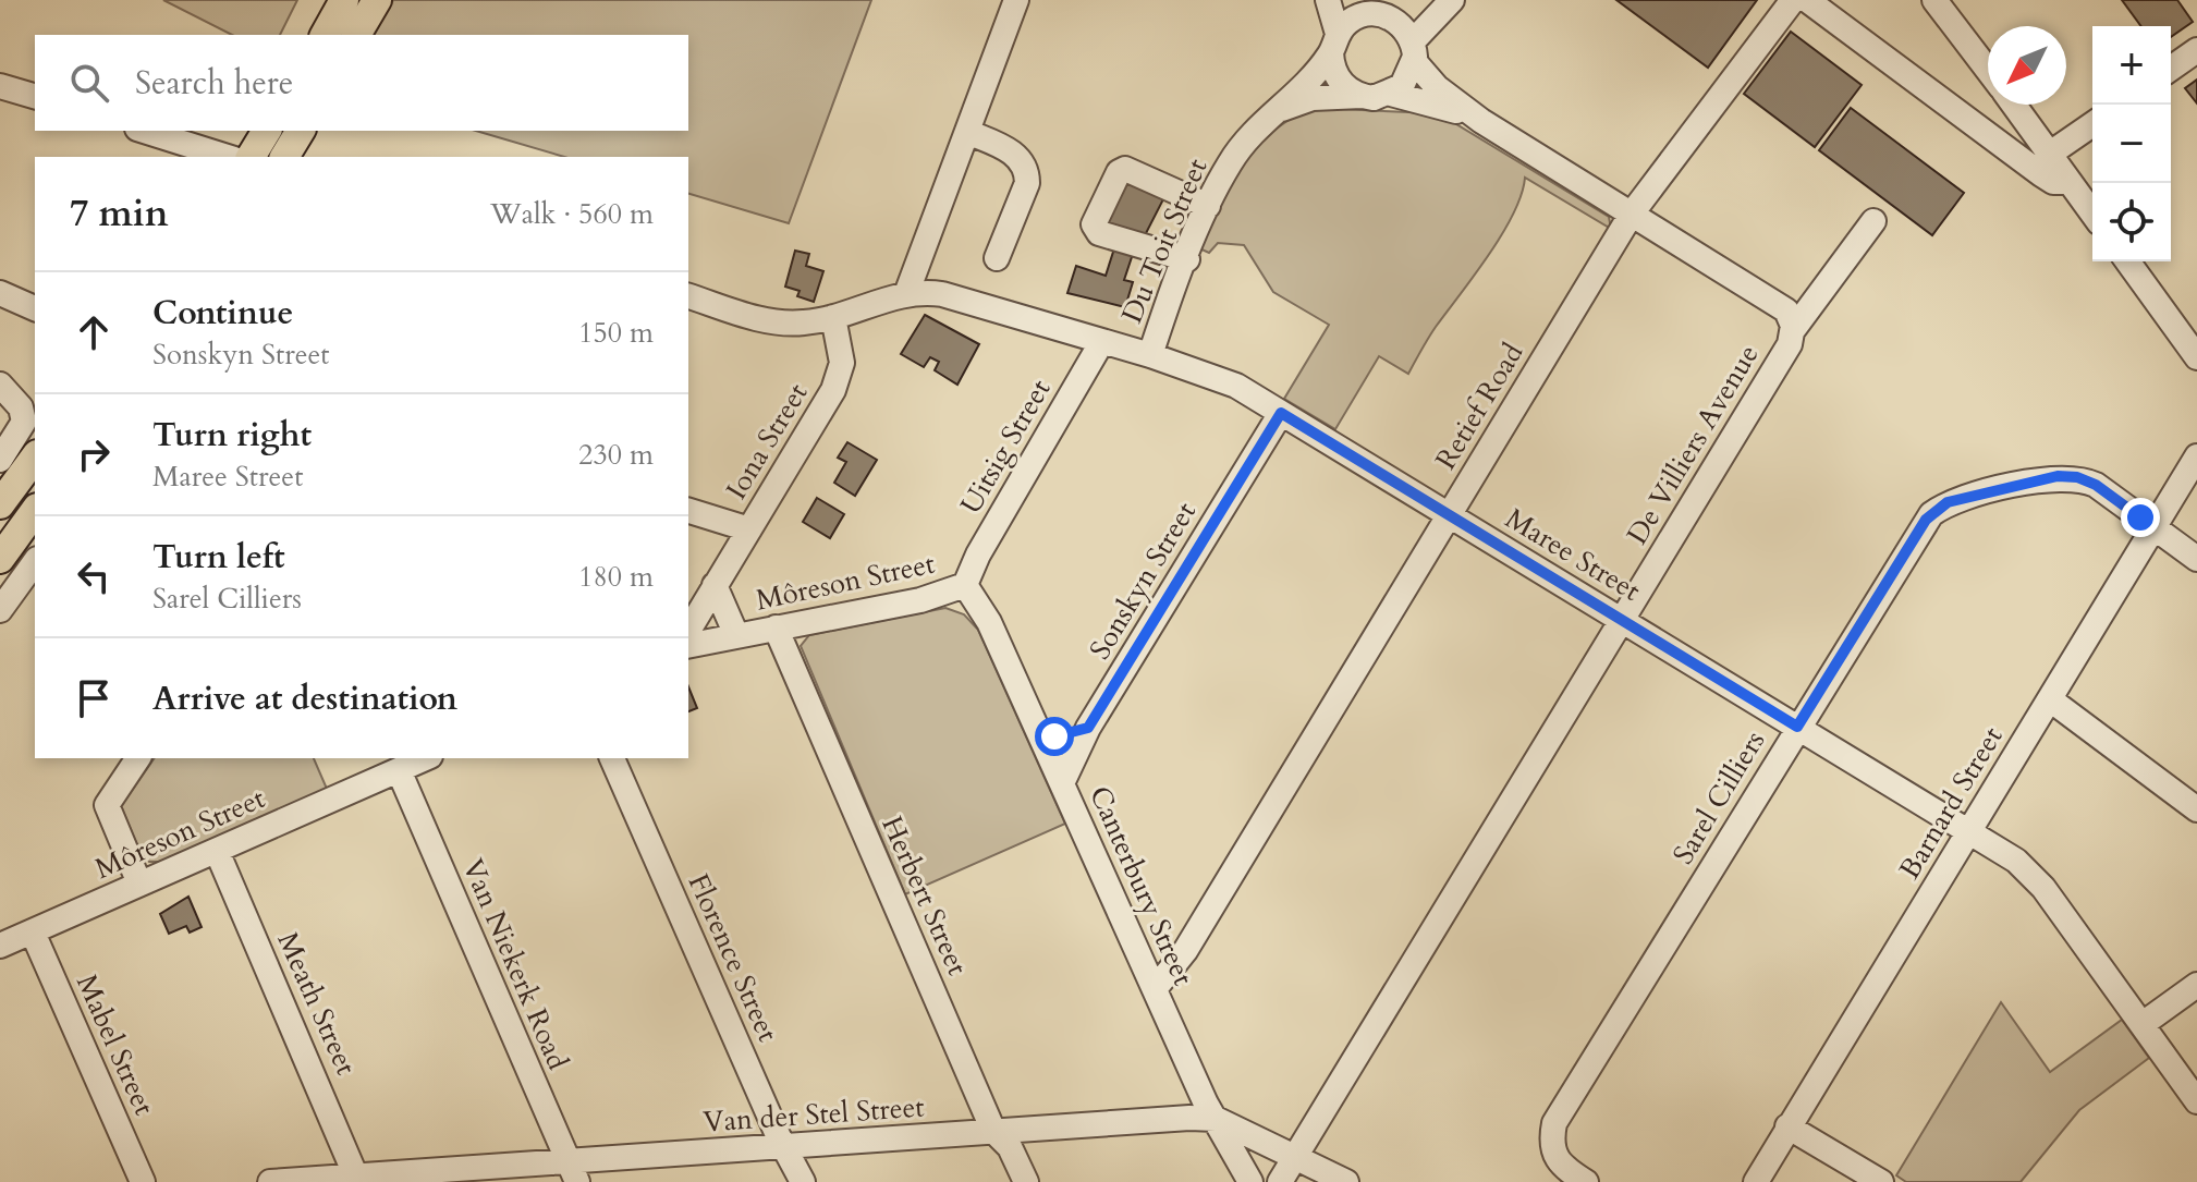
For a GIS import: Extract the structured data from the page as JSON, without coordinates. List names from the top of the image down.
{
  "streets": {
    "street": [
      "Du Toit Street",
      "Retief Road",
      "Iona Street",
      "De Villiers Avenue",
      "Uitsig Street",
      "Maree Street",
      "Sonskyn Street",
      "Môreson Street",
      "Sarel Cilliers",
      "Barnard Street",
      "Canterbury Street",
      "Herbert Street",
      "Florence Street",
      "Van Niekerk Road",
      "Meath Street",
      "Mabel Street",
      "Van der Stel Street"
    ]
  },
  "crossings": [
    ["Du Toit Street", "De Villiers Avenue"],
    ["Du Toit Street", "Maree Street"],
    ["Retief Road", "De Villiers Avenue"],
    ["Retief Road", "Maree Street"],
    ["Retief Road", "Canterbury Street"],
    ["Iona Street", "Maree Street"],
    ["De Villiers Avenue", "Maree Street"],
    ["De Villiers Avenue", "Van der Stel Street"],
    ["Uitsig Street", "Maree Street"],
    ["Uitsig Street", "Môreson Street"],
    ["Uitsig Street", "Canterbury Street"],
    ["Maree Street", "Sonskyn Street"],
    ["Maree Street", "Sarel Cilliers"],
    ["Maree Street", "Barnard Street"],
    ["Sonskyn Street", "Canterbury Street"],
    ["Môreson Street", "Canterbury Street"],
    ["Môreson Street", "Herbert Street"],
    ["Môreson Street", "Van Niekerk Road"],
    ["Môreson Street", "Meath Street"],
    ["Môreson Street", "Mabel Street"],
    ["Sarel Cilliers", "Barnard Street"],
    ["Canterbury Street", "Van der Stel Street"],
    ["Herbert Street", "Van der Stel Street"],
    ["Florence Street", "Van der Stel Street"],
    ["Van Niekerk Road", "Van der Stel Street"],
    ["Meath Street", "Van der Stel Street"]
  ],
  "north": "bottom left",
  "page": {
    "map_buttons": ["+", "−"],
    "search": "Search here",
    "heading": ["7 min", "Walk · 560 m"],
    "list": [
      ["Continue", "Sonskyn Street", "150 m"],
      ["Turn right", "Maree Street", "230 m"],
      ["Turn left", "Sarel Cilliers", "180 m"],
      "Arrive at destination"
    ]
  }
}
